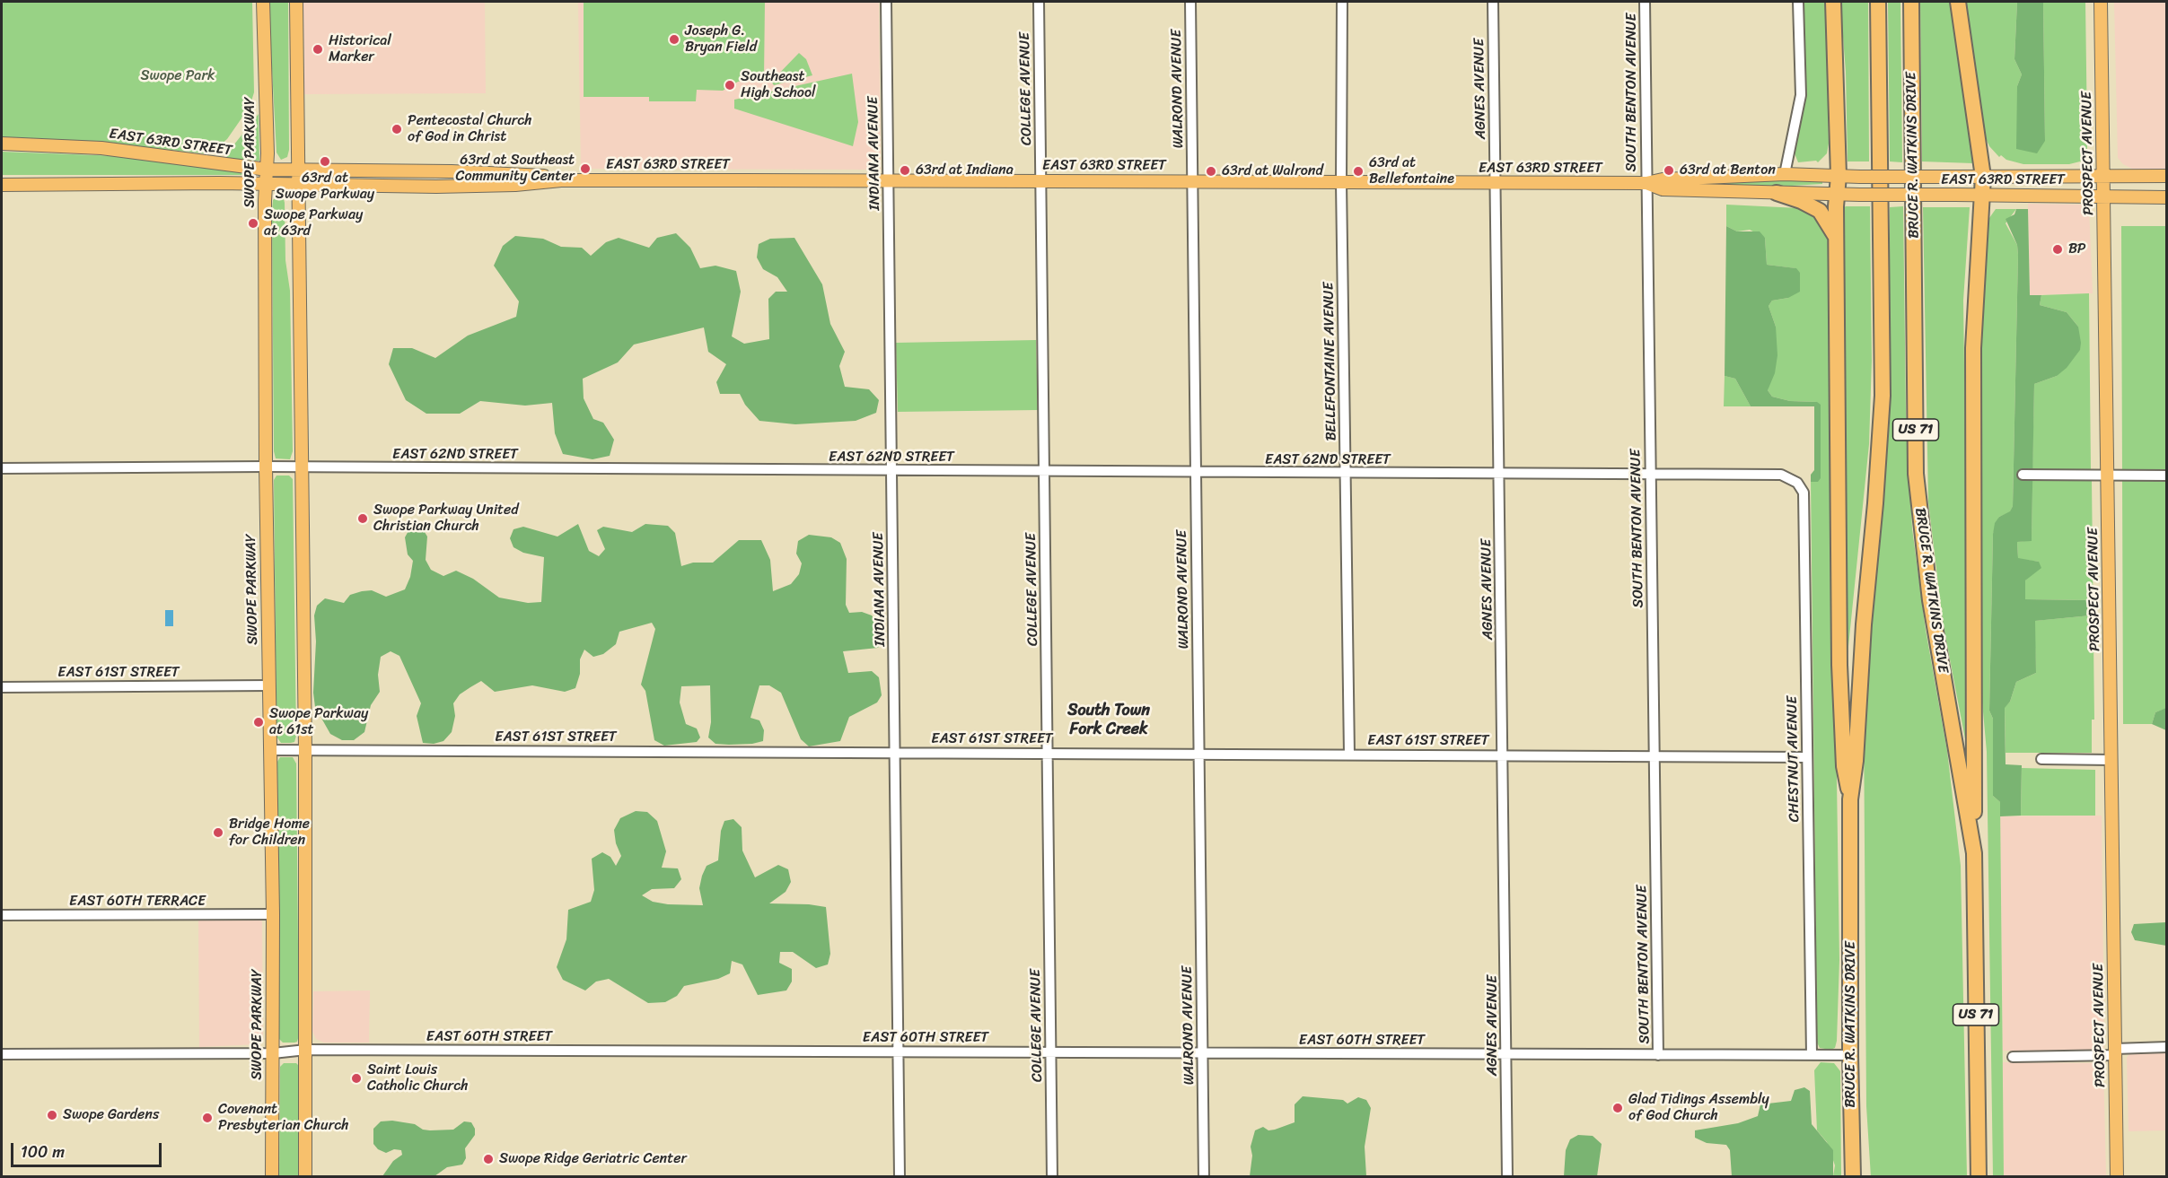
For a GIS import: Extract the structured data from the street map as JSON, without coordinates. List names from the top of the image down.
{
  "streets": {
    "highway": ["BRUCE R. WATKINS DRIVE", "US 71"],
    "main road": ["EAST 63RD STREET", "SWOPE PARKWAY", "PROSPECT AVENUE"],
    "street": [
      "COLLEGE AVENUE",
      "WALROND AVENUE",
      "AGNES AVENUE",
      "SOUTH BENTON AVENUE",
      "INDIANA AVENUE",
      "BELLEFONTAINE AVENUE",
      "EAST 62ND STREET",
      "EAST 61ST STREET",
      "CHESTNUT AVENUE",
      "EAST 60TH TERRACE",
      "EAST 60TH STREET"
    ]
  },
  "crossings": [
    ["COLLEGE AVENUE", "EAST 63RD STREET"],
    ["COLLEGE AVENUE", "EAST 62ND STREET"],
    ["COLLEGE AVENUE", "EAST 61ST STREET"],
    ["COLLEGE AVENUE", "EAST 60TH STREET"],
    ["WALROND AVENUE", "EAST 63RD STREET"],
    ["WALROND AVENUE", "EAST 62ND STREET"],
    ["WALROND AVENUE", "EAST 61ST STREET"],
    ["WALROND AVENUE", "EAST 60TH STREET"],
    ["AGNES AVENUE", "EAST 63RD STREET"],
    ["AGNES AVENUE", "EAST 62ND STREET"],
    ["AGNES AVENUE", "EAST 61ST STREET"],
    ["AGNES AVENUE", "EAST 60TH STREET"],
    ["SOUTH BENTON AVENUE", "EAST 63RD STREET"],
    ["SOUTH BENTON AVENUE", "EAST 62ND STREET"],
    ["SOUTH BENTON AVENUE", "EAST 61ST STREET"],
    ["SOUTH BENTON AVENUE", "EAST 60TH STREET"],
    ["EAST 63RD STREET", "SWOPE PARKWAY"],
    ["EAST 63RD STREET", "INDIANA AVENUE"],
    ["EAST 63RD STREET", "PROSPECT AVENUE"],
    ["EAST 63RD STREET", "BELLEFONTAINE AVENUE"],
    ["SWOPE PARKWAY", "EAST 62ND STREET"],
    ["SWOPE PARKWAY", "EAST 61ST STREET"],
    ["SWOPE PARKWAY", "EAST 60TH TERRACE"],
    ["SWOPE PARKWAY", "EAST 60TH STREET"],
    ["INDIANA AVENUE", "EAST 62ND STREET"],
    ["INDIANA AVENUE", "EAST 61ST STREET"],
    ["INDIANA AVENUE", "EAST 60TH STREET"],
    ["BRUCE R. WATKINS DRIVE", "EAST 60TH STREET"],
    ["BELLEFONTAINE AVENUE", "EAST 62ND STREET"],
    ["BELLEFONTAINE AVENUE", "EAST 61ST STREET"],
    ["EAST 62ND STREET", "CHESTNUT AVENUE"],
    ["EAST 61ST STREET", "CHESTNUT AVENUE"],
    ["CHESTNUT AVENUE", "EAST 60TH STREET"]
  ],
  "districts": ["South Town Fork Creek"],
  "parks": ["Swope Park"],
  "places": [
    "Joseph G. Bryan Field",
    "Historical Marker",
    "Southeast High School",
    "Pentecostal Church of God in Christ",
    "63rd at Swope Parkway",
    "63rd at Southeast Community Center",
    "63rd at Indiana",
    "63rd at Benton",
    "63rd at Walrond",
    "63rd at Bellefontaine",
    "Swope Parkway at 63rd",
    "BP",
    "Swope Parkway United Christian Church",
    "Swope Parkway at 61st",
    "Bridge Home for Children",
    "Saint Louis Catholic Church",
    "Glad Tidings Assembly of God Church",
    "Swope Gardens",
    "Covenant Presbyterian Church",
    "Swope Ridge Geriatric Center"
  ],
  "scale_bar": "100 m"
}
